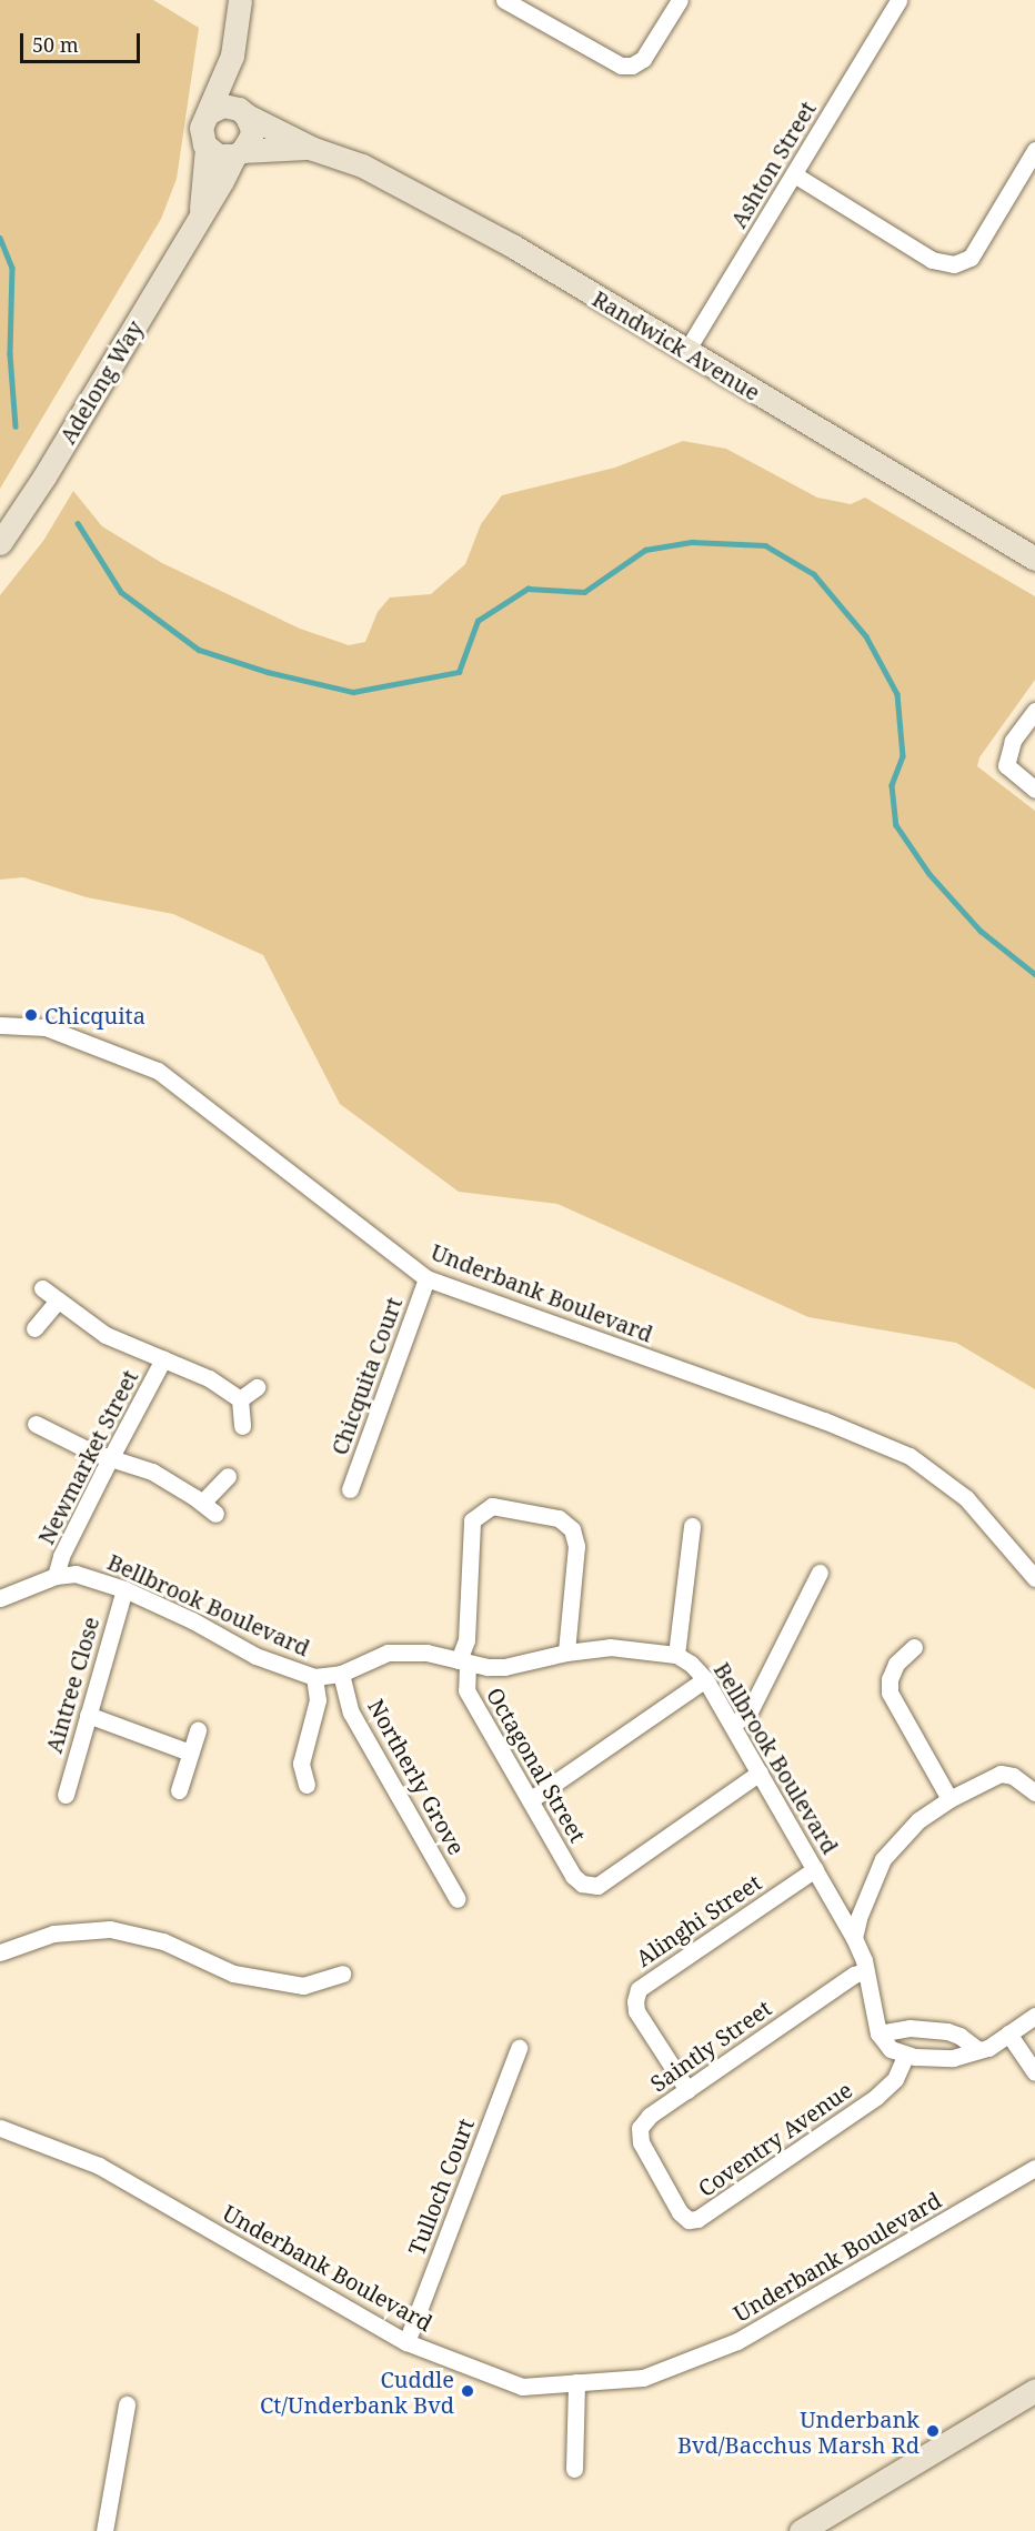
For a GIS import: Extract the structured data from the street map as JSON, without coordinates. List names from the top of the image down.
{
  "streets": {
    "street": [
      "Ashton Street",
      "Randwick Avenue",
      "Adelong Way",
      "Underbank Boulevard",
      "Chicquita Court",
      "Newmarket Street",
      "Bellbrook Boulevard",
      "Aintree Close",
      "Octagonal Street",
      "Northerly Grove",
      "Alinghi Street",
      "Saintly Street",
      "Coventry Avenue",
      "Tulloch Court"
    ]
  },
  "crossings": [
    ["Ashton Street", "Randwick Avenue"],
    ["Randwick Avenue", "Adelong Way"],
    ["Underbank Boulevard", "Chicquita Court"],
    ["Underbank Boulevard", "Tulloch Court"],
    ["Newmarket Street", "Bellbrook Boulevard"],
    ["Bellbrook Boulevard", "Aintree Close"],
    ["Bellbrook Boulevard", "Octagonal Street"],
    ["Bellbrook Boulevard", "Northerly Grove"],
    ["Bellbrook Boulevard", "Alinghi Street"],
    ["Bellbrook Boulevard", "Saintly Street"],
    ["Alinghi Street", "Saintly Street"],
    ["Saintly Street", "Coventry Avenue"]
  ],
  "places": ["Chicquita", "Cuddle Ct/Underbank Bvd", "Underbank Bvd/Bacchus Marsh Rd"],
  "scale_bar": "50 m"
}
